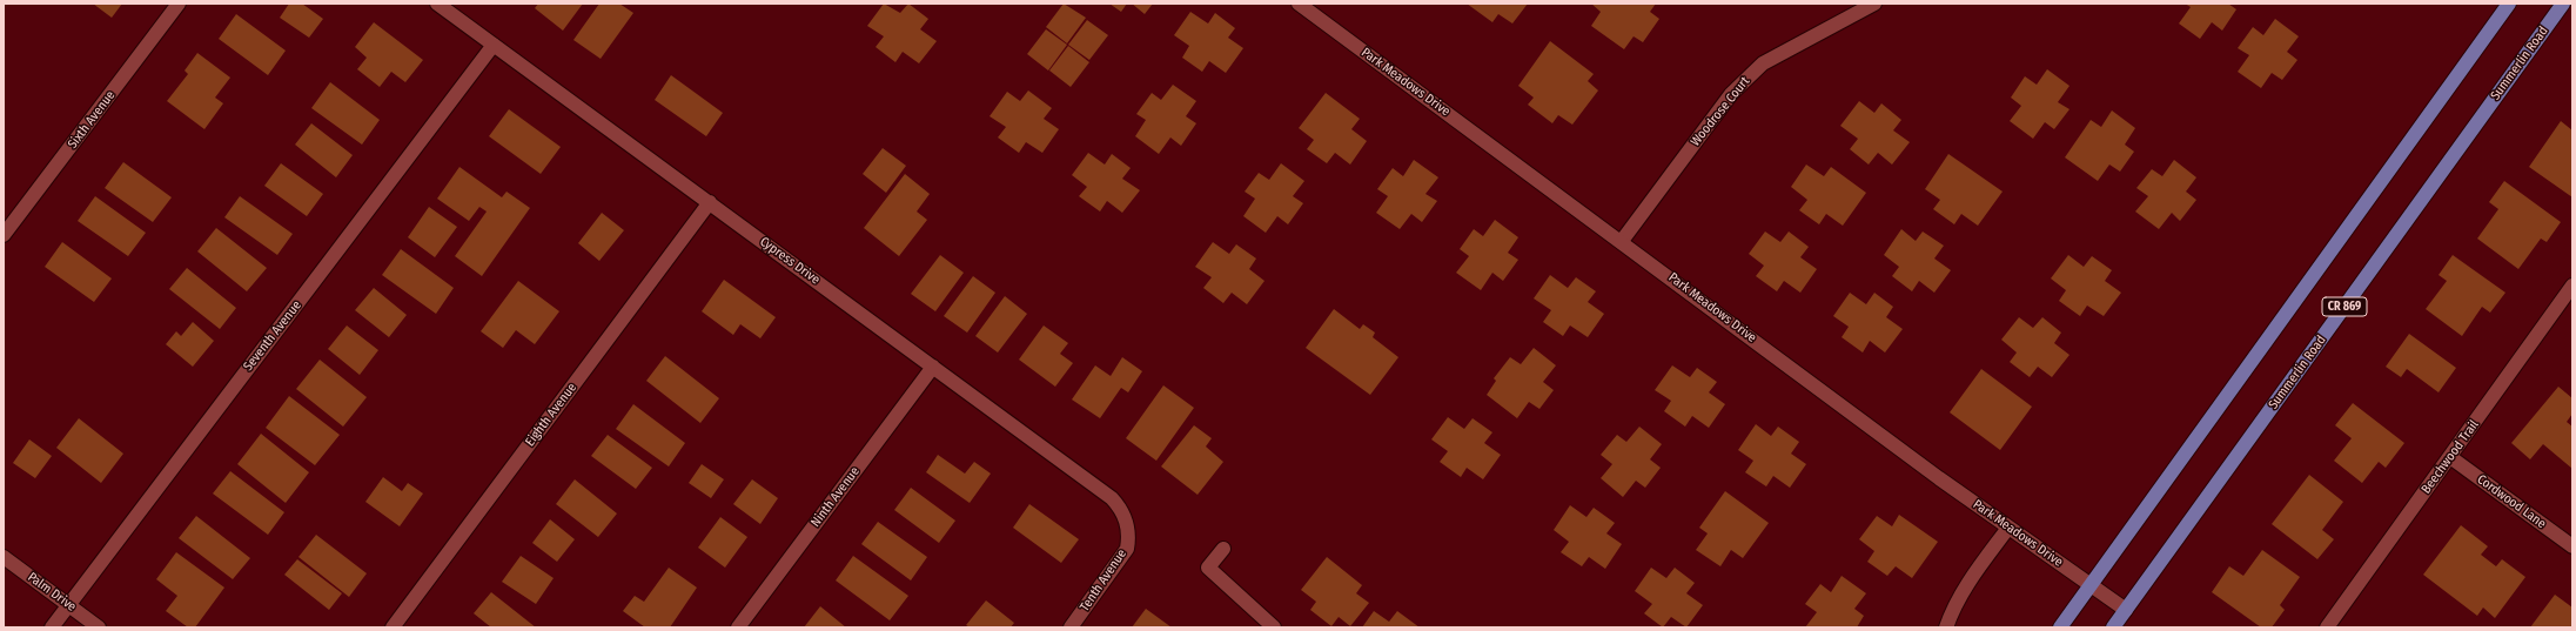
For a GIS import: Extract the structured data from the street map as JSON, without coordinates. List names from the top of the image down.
{
  "streets": {
    "main road": ["Summerlin Road", "CR 869"],
    "street": [
      "Park Meadows Drive",
      "Woodrose Court",
      "Sixth Avenue",
      "Cypress Drive",
      "Seventh Avenue",
      "Eighth Avenue",
      "Beechwood Trail",
      "Ninth Avenue",
      "Cordwood Lane",
      "Tenth Avenue",
      "Palm Drive"
    ]
  },
  "crossings": [
    ["Summerlin Road", "Park Meadows Drive"],
    ["Park Meadows Drive", "Woodrose Court"],
    ["Cypress Drive", "Seventh Avenue"],
    ["Cypress Drive", "Eighth Avenue"],
    ["Cypress Drive", "Ninth Avenue"],
    ["Cypress Drive", "Tenth Avenue"],
    ["Seventh Avenue", "Palm Drive"],
    ["Beechwood Trail", "Cordwood Lane"]
  ]
}
